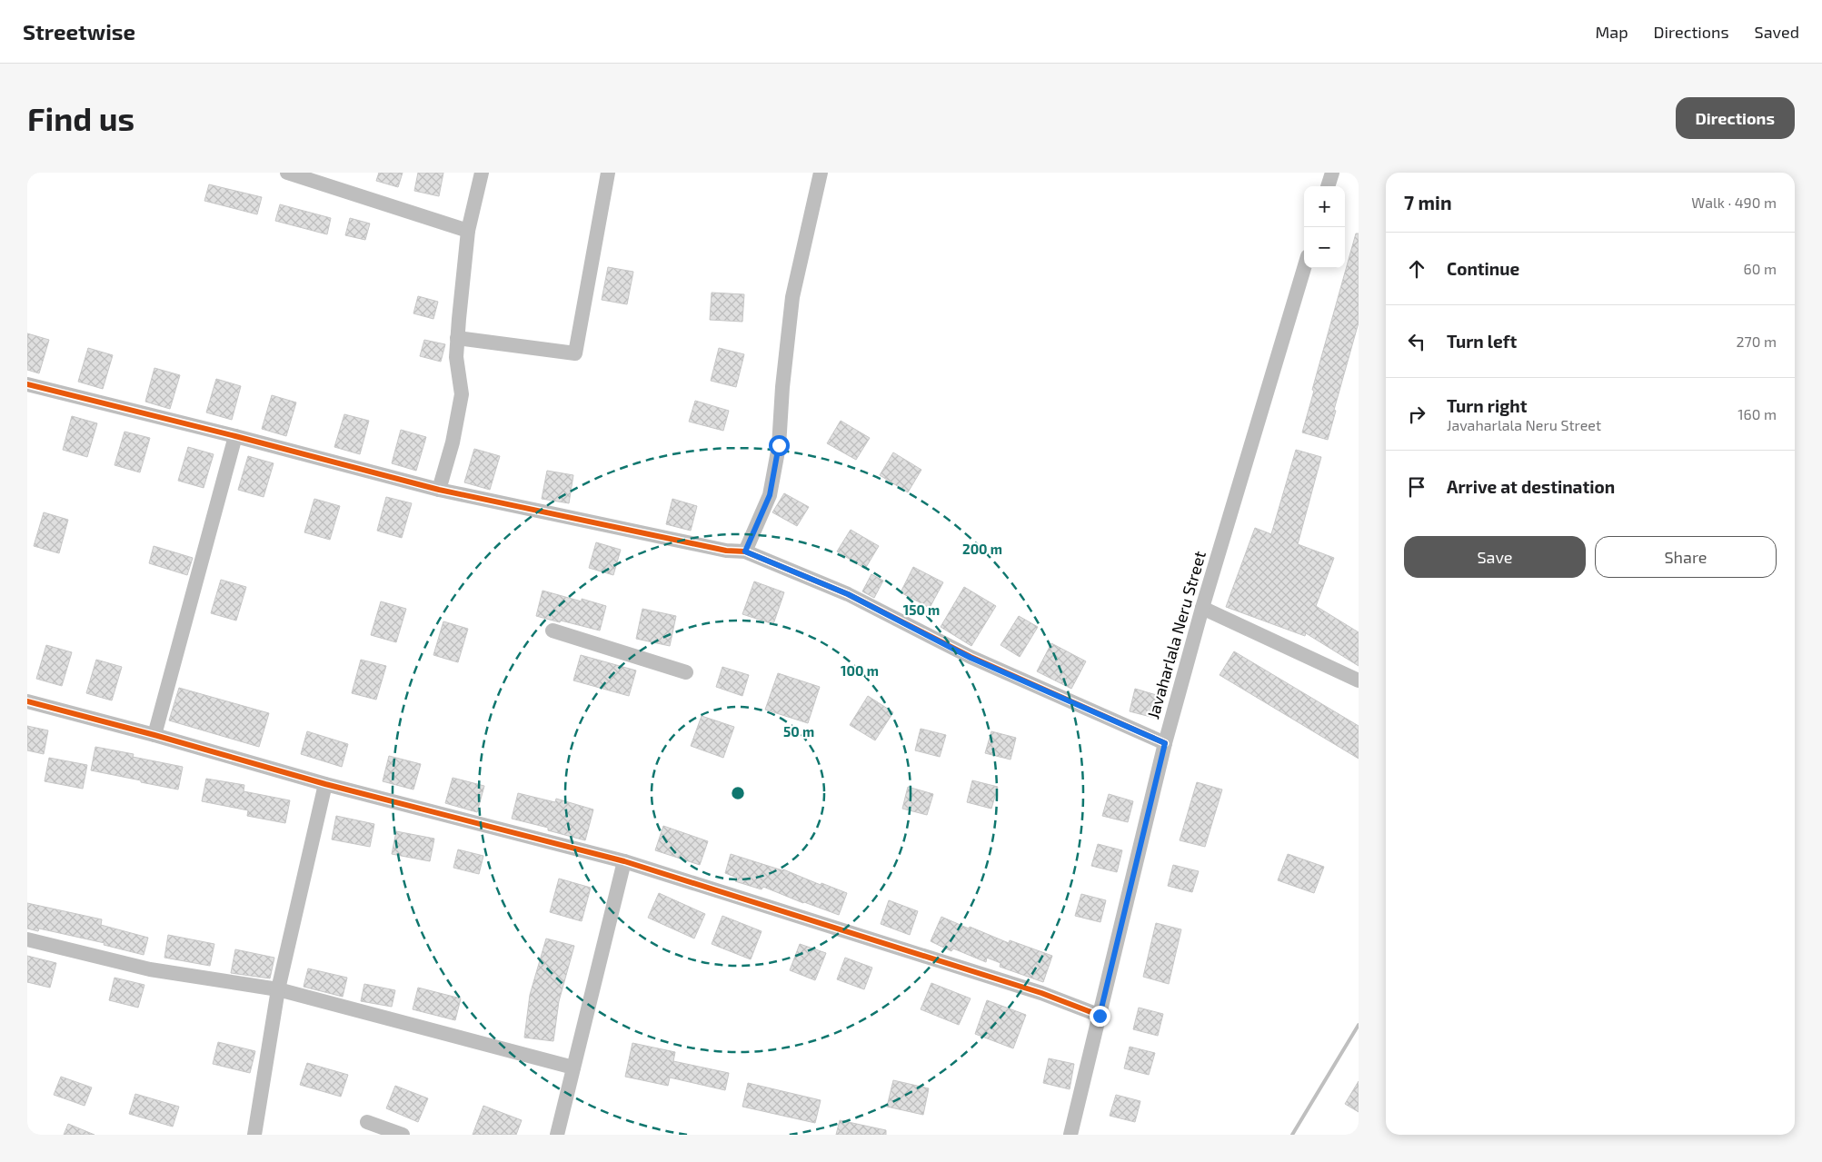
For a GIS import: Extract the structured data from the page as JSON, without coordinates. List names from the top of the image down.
{
  "streets": {
    "street": ["Javaharlala Neru Street"]
  },
  "page": {
    "header": "Streetwise",
    "nav": ["Map", "Directions", "Saved"],
    "buttons": [
      "Directions",
      ["Save", "Share"]
    ],
    "title": "Find us",
    "heading": ["7 min", "Walk · 490 m"],
    "map_buttons": ["+", "−"],
    "list": [
      ["Continue", "60 m"],
      ["Turn left", "270 m"],
      ["Turn right", "Javaharlala Neru Street", "160 m"],
      "Arrive at destination"
    ]
  },
  "rings": [
    "200 m",
    "150 m",
    "100 m",
    "50 m"
  ]
}
